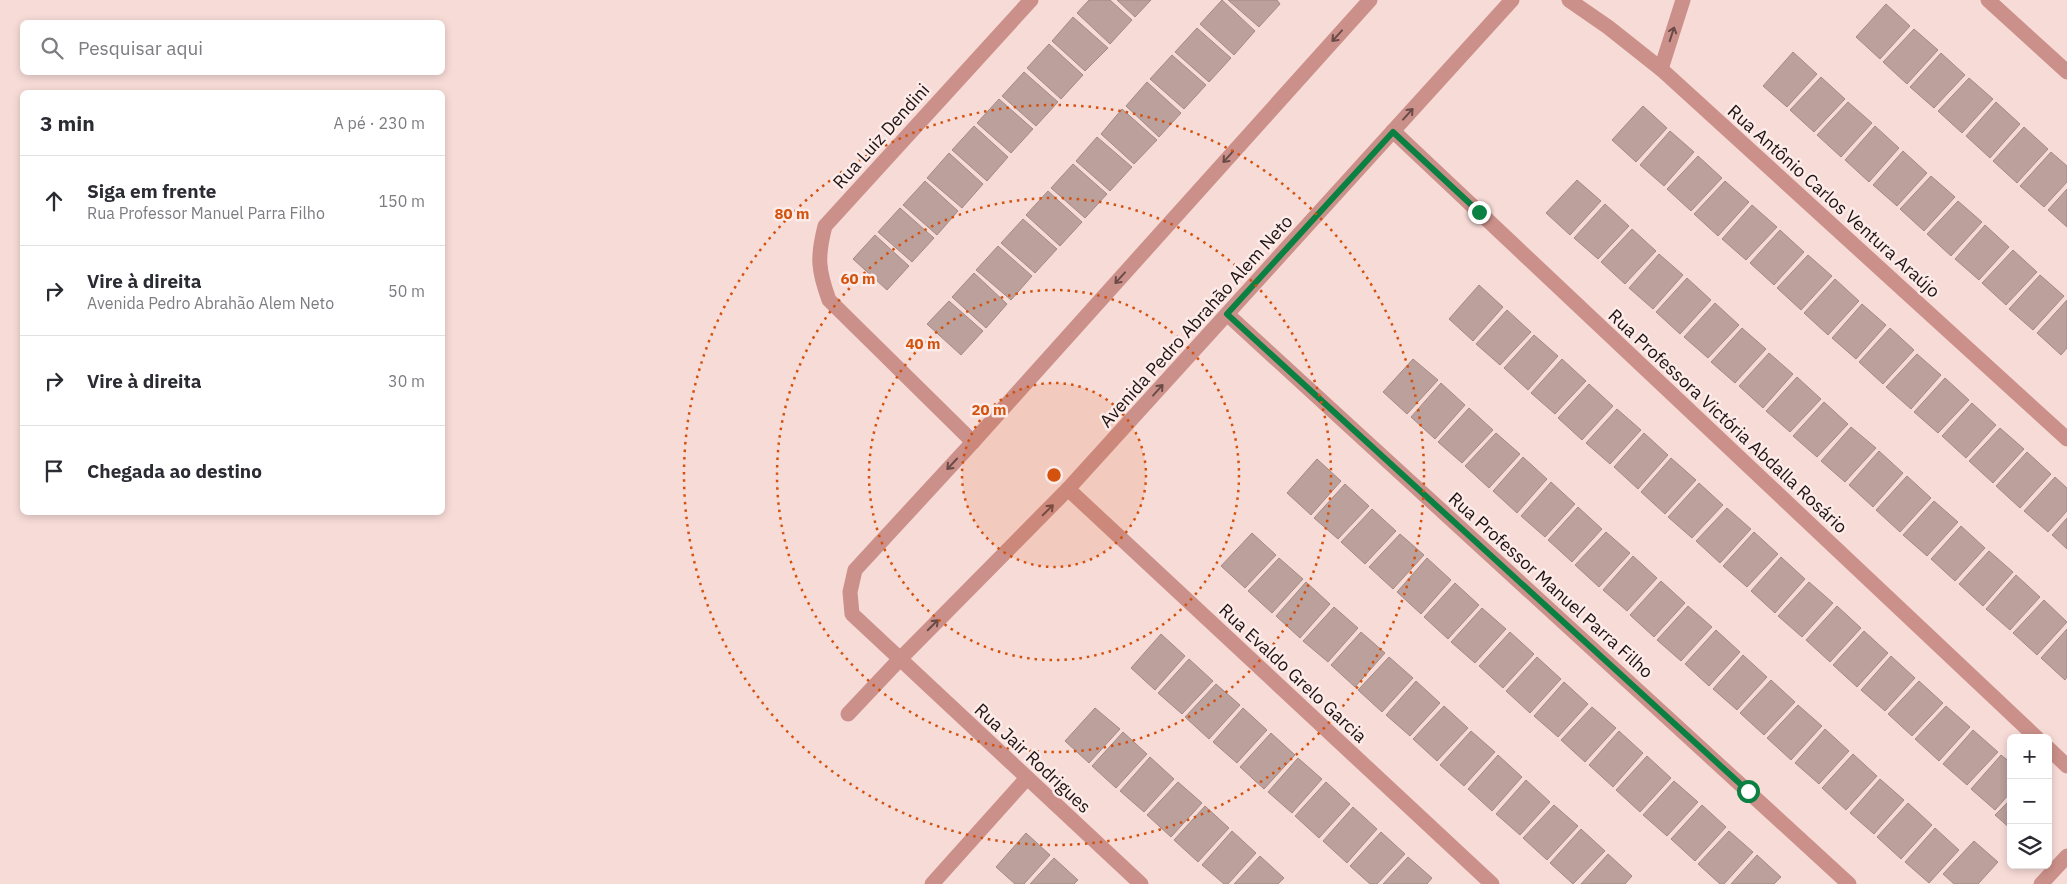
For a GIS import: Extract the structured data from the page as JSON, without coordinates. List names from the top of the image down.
{
  "streets": {
    "street": [
      "Rua Luiz Dendini",
      "Rua Antônio Carlos Ventura Araújo",
      "Avenida Pedro Abrahão Alem Neto",
      "Rua Professora Victória Abdalla Rosário",
      "Rua Professor Manuel Parra Filho",
      "Rua Evaldo Grelo Garcia",
      "Rua Jair Rodrigues"
    ]
  },
  "crossings": [
    ["Avenida Pedro Abrahão Alem Neto", "Rua Professora Victória Abdalla Rosário"],
    ["Avenida Pedro Abrahão Alem Neto", "Rua Professor Manuel Parra Filho"],
    ["Avenida Pedro Abrahão Alem Neto", "Rua Evaldo Grelo Garcia"],
    ["Avenida Pedro Abrahão Alem Neto", "Rua Jair Rodrigues"]
  ],
  "page": {
    "search": "Pesquisar aqui",
    "heading": ["3 min", "A pé · 230 m"],
    "list": [
      ["Siga em frente", "Rua Professor Manuel Parra Filho", "150 m"],
      ["Vire à direita", "Avenida Pedro Abrahão Alem Neto", "50 m"],
      ["Vire à direita", "30 m"],
      "Chegada ao destino"
    ],
    "map_buttons": ["+", "−"]
  },
  "rings": [
    "80 m",
    "60 m",
    "40 m",
    "20 m"
  ]
}
